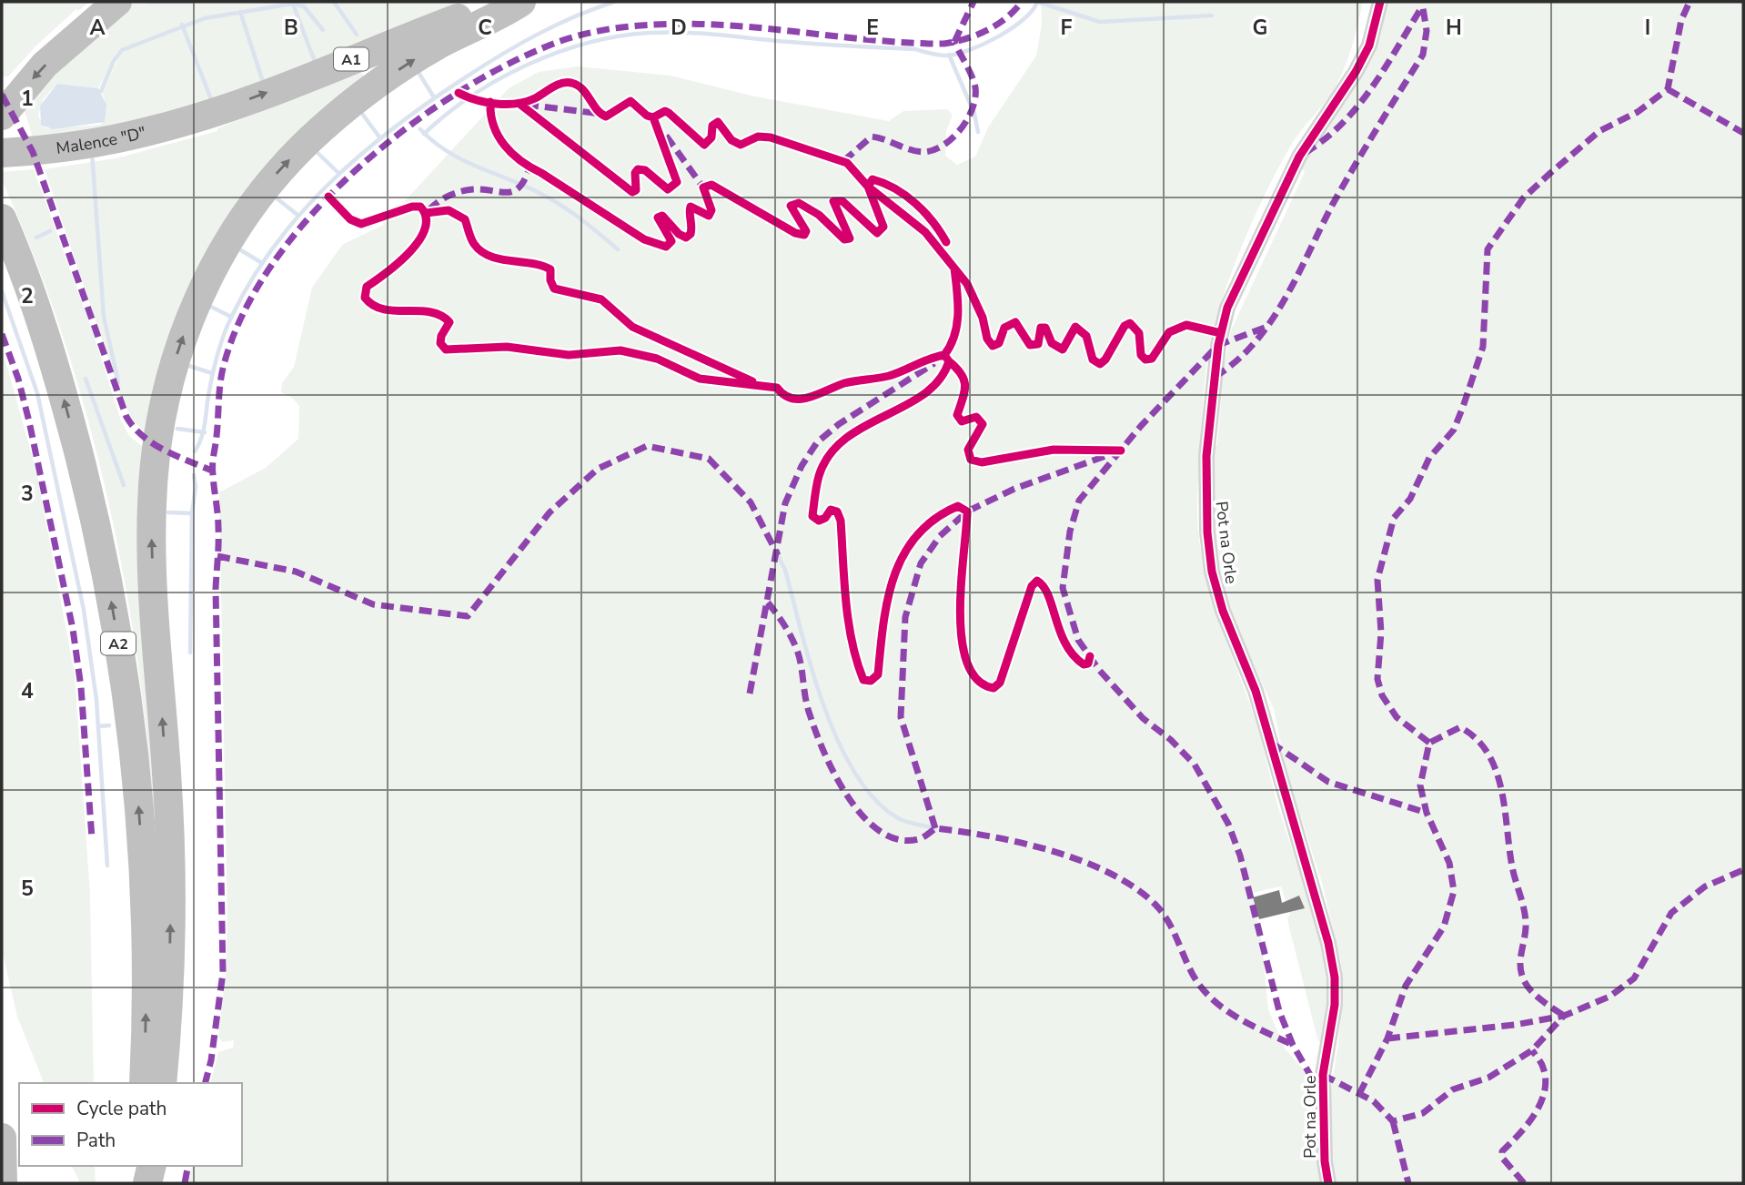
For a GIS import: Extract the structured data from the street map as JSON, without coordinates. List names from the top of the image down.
{
  "streets": {
    "highway": ["A1", "Malence \"D\"", "A2"],
    "street": ["Pot na Orle"]
  },
  "one_way": ["Malence \"D\""],
  "legend": ["Cycle path", "Path"],
  "grid": {
    "columns": [
      "A",
      "B",
      "C",
      "D",
      "E",
      "F",
      "G",
      "H",
      "I"
    ],
    "rows": [
      "1",
      "2",
      "3",
      "4",
      "5"
    ]
  }
}
